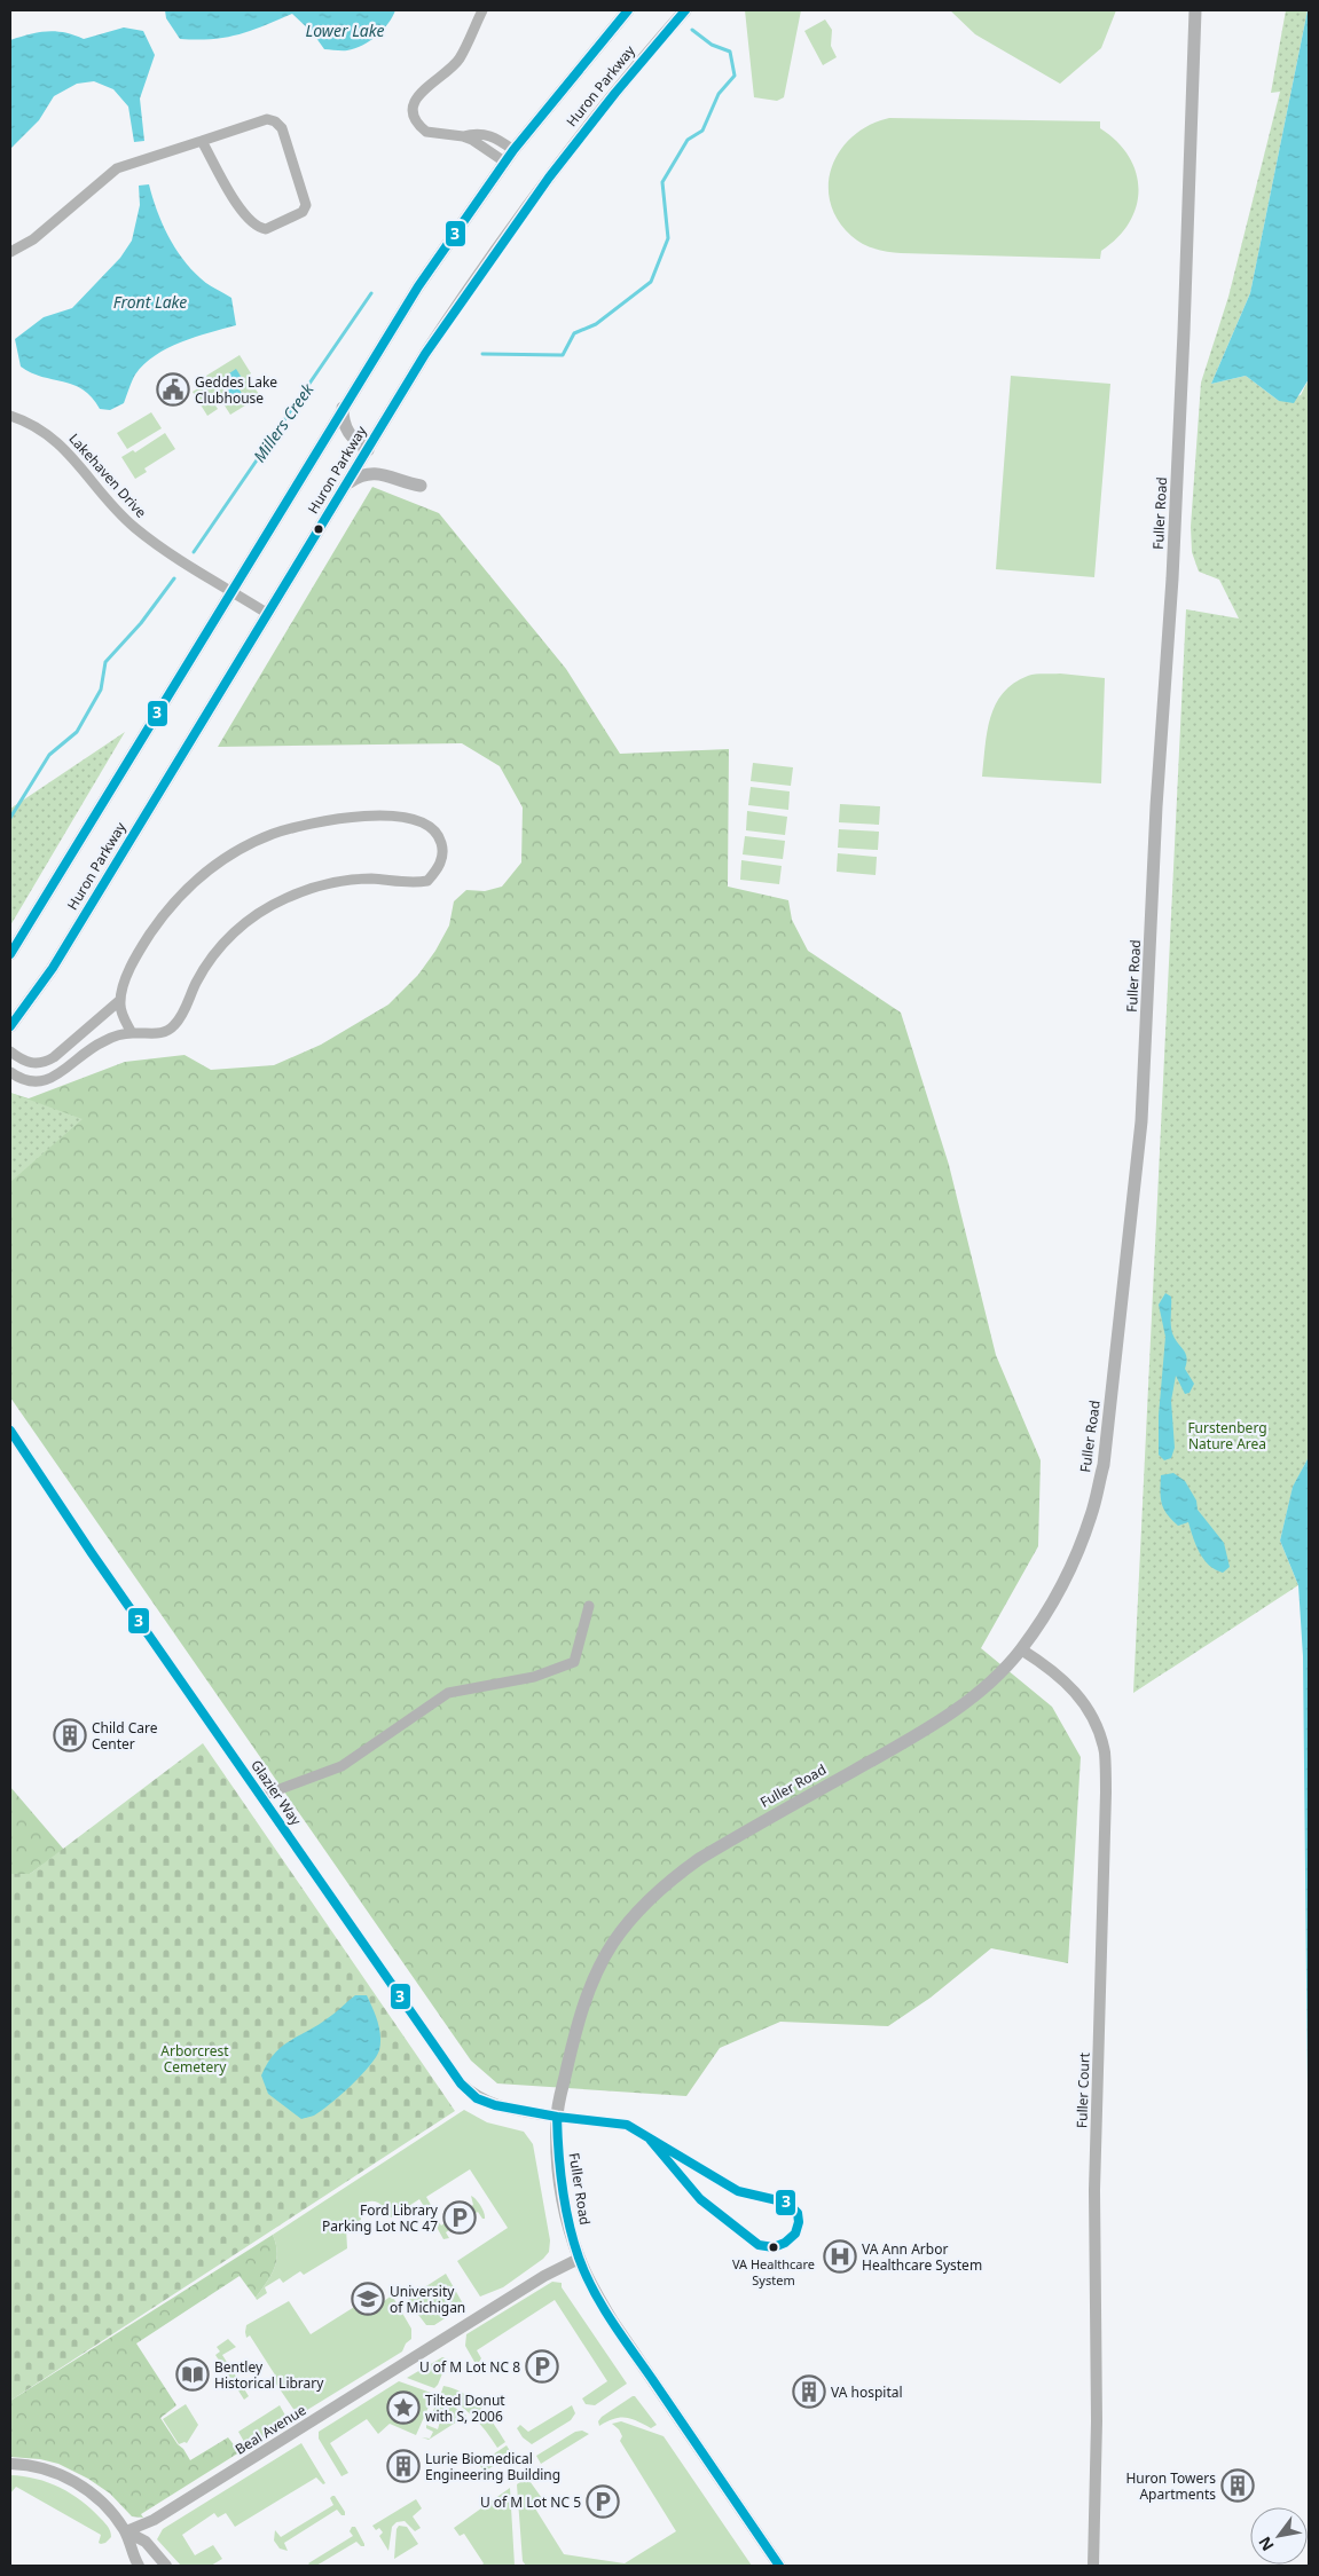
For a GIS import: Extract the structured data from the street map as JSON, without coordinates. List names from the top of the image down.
{
  "streets": {
    "main road": ["Huron Parkway", "Fuller Road"],
    "street": [
      "Lakehaven Drive",
      "Glazier Way",
      "Fuller Court",
      "Beal Avenue"
    ]
  },
  "crossings": [
    ["Huron Parkway", "Lakehaven Drive"],
    ["Fuller Road", "Glazier Way"],
    ["Fuller Road", "Fuller Court"],
    ["Fuller Road", "Beal Avenue"]
  ],
  "water": ["Lower Lake", "Front Lake", "Millers Creek"],
  "parks": ["Furstenberg Nature Area", "Arborcrest Cemetery"],
  "places": {
    "public building": ["Geddes Lake Clubhouse"],
    "building": [
      "Child Care Center",
      "VA hospital",
      "Lurie Biomedical Engineering Building",
      "Huron Towers Apartments"
    ],
    "parking": ["Ford Library Parking Lot NC 47", "U of M Lot NC 8", "U of M Lot NC 5"],
    "other": ["VA Healthcare System"],
    "hospital": ["VA Ann Arbor Healthcare System"],
    "school or university": ["University of Michigan"],
    "library": ["Bentley Historical Library"],
    "place": ["Tilted Donut with S, 2006"]
  },
  "lines": ["transit line 3"],
  "north": "bottom left"
}
